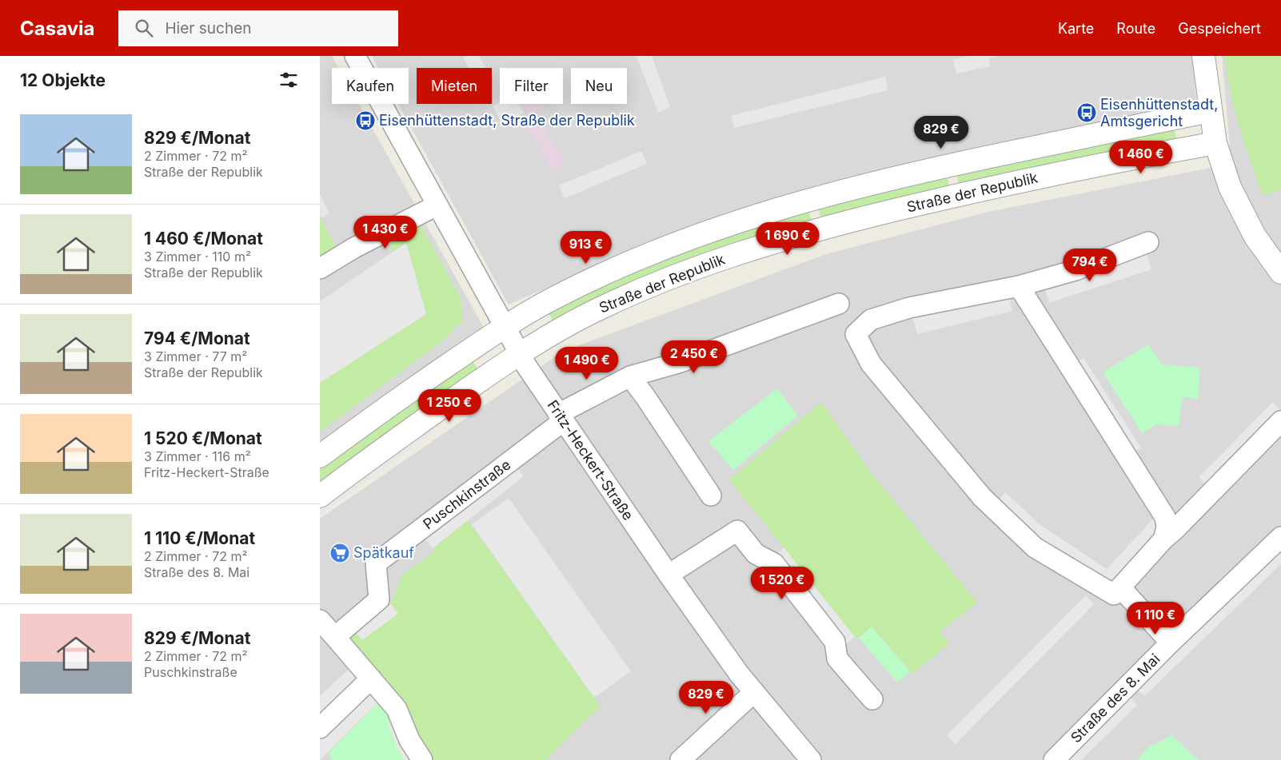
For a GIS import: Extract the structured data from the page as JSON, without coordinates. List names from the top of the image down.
{
  "streets": {
    "street": [
      "Straße der Republik",
      "Fritz-Heckert-Straße",
      "Puschkinstraße",
      "Straße des 8. Mai"
    ]
  },
  "crossings": [
    ["Straße der Republik", "Fritz-Heckert-Straße"],
    ["Fritz-Heckert-Straße", "Puschkinstraße"]
  ],
  "places": {
    "bus stop": ["Eisenhüttenstadt, Amtsgericht", "Eisenhüttenstadt, Straße der Republik"],
    "supermarket": ["Spätkauf"]
  },
  "page": {
    "header": "Casavia",
    "search": "Hier suchen",
    "nav": ["Karte", "Route", "Gespeichert"],
    "heading": "12 Objekte",
    "chip": [
      "Kaufen",
      "Mieten",
      "Filter",
      "Neu"
    ],
    "list": [
      {
        "name": "829 €/Monat",
        "note": "2 Zimmer · 72 m² · Straße der Republik"
      },
      {
        "name": "1 460 €/Monat",
        "note": "3 Zimmer · 110 m² · Straße der Republik"
      },
      {
        "name": "794 €/Monat",
        "note": "3 Zimmer · 77 m² · Straße der Republik"
      },
      {
        "name": "1 520 €/Monat",
        "note": "3 Zimmer · 116 m² · Fritz-Heckert-Straße"
      },
      {
        "name": "1 110 €/Monat",
        "note": "2 Zimmer · 72 m² · Straße des 8. Mai"
      },
      {
        "name": "829 €/Monat",
        "note": "2 Zimmer · 72 m² · Puschkinstraße"
      }
    ],
    "price": [
      "829 €",
      "1 460 €",
      "1 430 €",
      "1 690 €",
      "913 €",
      "794 €",
      "2 450 €",
      "1 490 €",
      "1 250 €",
      "1 520 €",
      "1 110 €",
      "829 €"
    ]
  }
}
